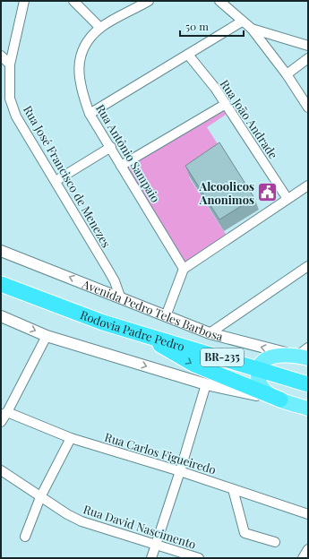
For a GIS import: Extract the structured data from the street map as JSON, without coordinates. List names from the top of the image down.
{
  "streets": {
    "highway": ["Rodovia Padre Pedro", "BR-235"],
    "street": [
      "Rua João Andrade",
      "Rua Antônio Sampaio",
      "Rua José Francisco de Menezes",
      "Avenida Pedro Teles Barbosa",
      "Rua Carlos Figueiredo",
      "Rua David Nascimento"
    ]
  },
  "crossings": [
    ["Rua José Francisco de Menezes", "Avenida Pedro Teles Barbosa"]
  ],
  "places": {
    "public building": ["Alcoolicos Anonimos"]
  },
  "scale_bar": "50 m"
}
